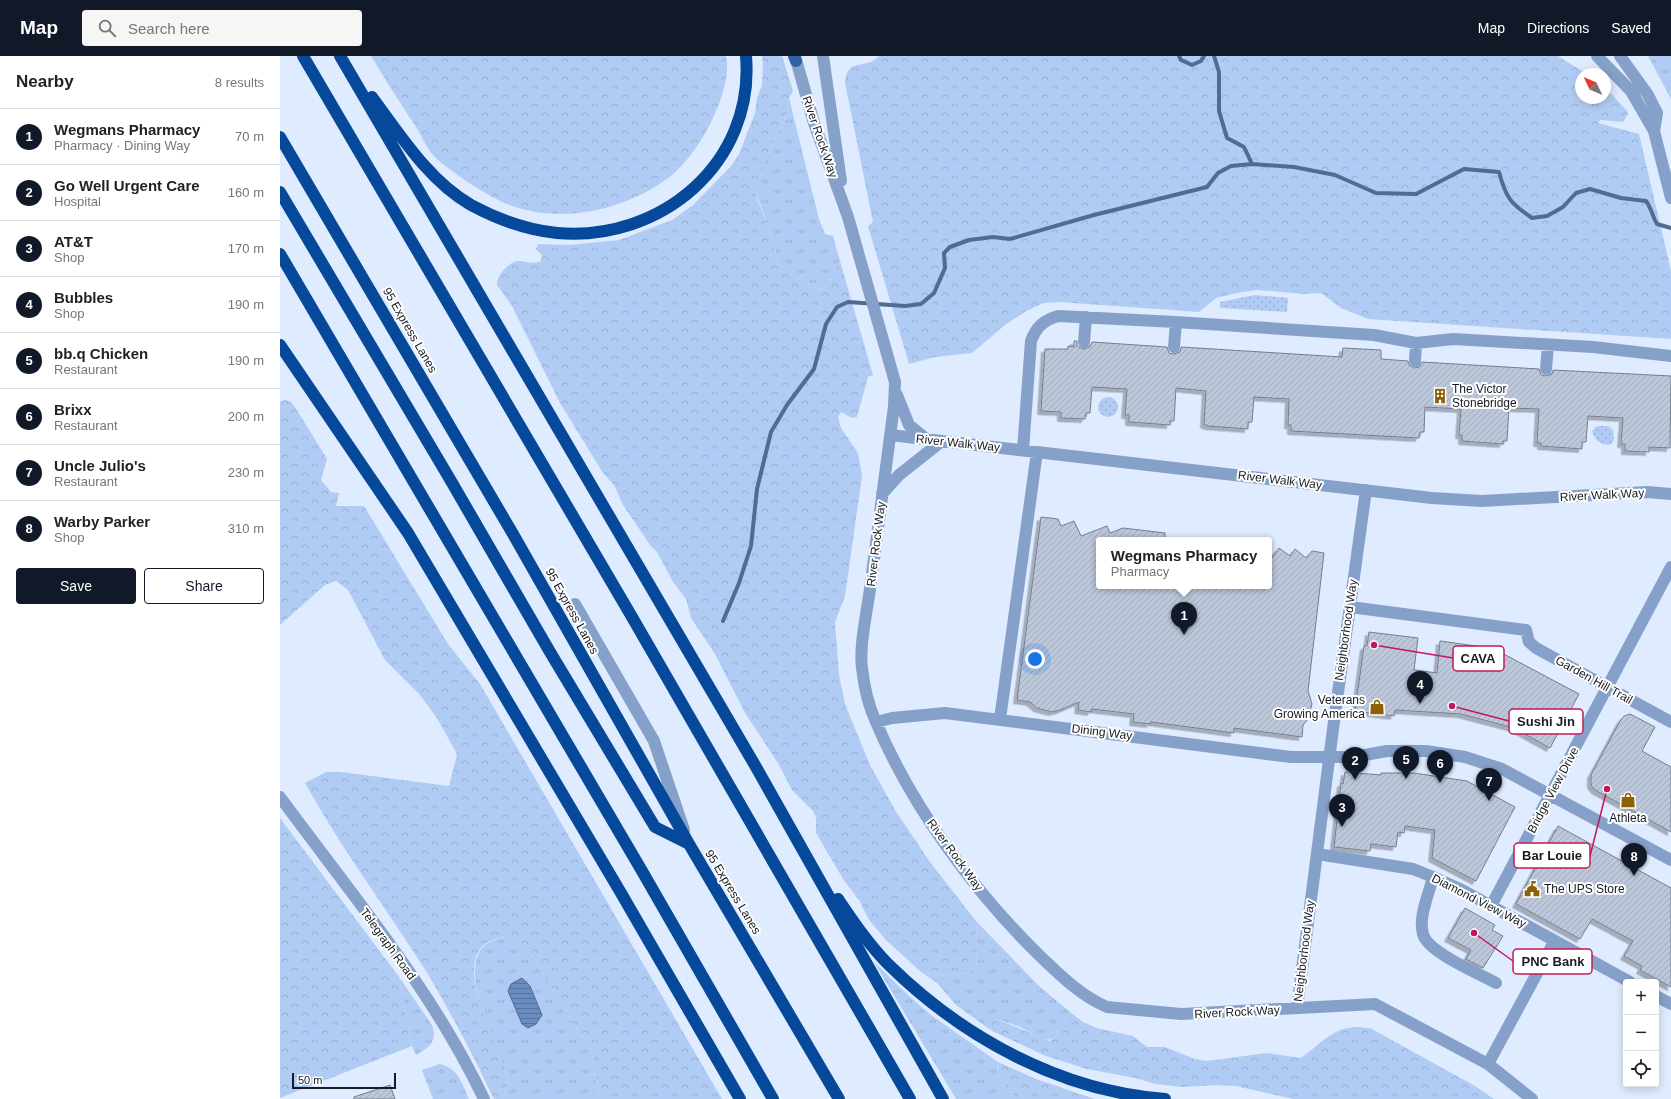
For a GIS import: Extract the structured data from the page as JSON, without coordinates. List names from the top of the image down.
{
  "streets": {
    "highway": ["95 Express Lanes"],
    "street": [
      "River Rock Way",
      "River Walk Way",
      "Neighborhood Way",
      "Garden Hill Trail",
      "Dining Way",
      "Bridge View Drive",
      "Diamond View Way",
      "Telegraph Road"
    ]
  },
  "crossings": [
    ["River Rock Way", "River Walk Way"],
    ["River Rock Way", "Neighborhood Way"],
    ["River Rock Way", "Dining Way"],
    ["River Walk Way", "Neighborhood Way"],
    ["Neighborhood Way", "Garden Hill Trail"],
    ["Neighborhood Way", "Dining Way"],
    ["Neighborhood Way", "Diamond View Way"],
    ["Garden Hill Trail", "Bridge View Drive"],
    ["Dining Way", "Bridge View Drive"],
    ["Bridge View Drive", "Diamond View Way"]
  ],
  "places": {
    "building": ["The Victor Stonebridge"],
    "other": [
      "CAVA",
      "Sushi Jin",
      "Bar Louie",
      "PNC Bank"
    ],
    "shop": ["Veterans Growing America", "Athleta"],
    "public building": ["The UPS Store"]
  },
  "scale_bar": "50 m",
  "north": "top left",
  "page": {
    "header": "Map",
    "search": "Search here",
    "nav": ["Map", "Directions", "Saved"],
    "heading": ["Nearby", "8 results"],
    "list": [
      {
        "mark": "1",
        "name": "Wegmans Pharmacy",
        "note": "Pharmacy · Dining Way",
        "value": "70 m"
      },
      {
        "mark": "2",
        "name": "Go Well Urgent Care",
        "note": "Hospital",
        "value": "160 m"
      },
      {
        "mark": "3",
        "name": "AT&T",
        "note": "Shop",
        "value": "170 m"
      },
      {
        "mark": "4",
        "name": "Bubbles",
        "note": "Shop",
        "value": "190 m"
      },
      {
        "mark": "5",
        "name": "bb.q Chicken",
        "note": "Restaurant",
        "value": "190 m"
      },
      {
        "mark": "6",
        "name": "Brixx",
        "note": "Restaurant",
        "value": "200 m"
      },
      {
        "mark": "7",
        "name": "Uncle Julio's",
        "note": "Restaurant",
        "value": "230 m"
      },
      {
        "mark": "8",
        "name": "Warby Parker",
        "note": "Shop",
        "value": "310 m"
      }
    ],
    "popup": ["Wegmans Pharmacy", "Pharmacy"],
    "buttons": ["Save", "Share"],
    "pins": [
      "1",
      "4",
      "5",
      "2",
      "6",
      "7",
      "3",
      "8"
    ],
    "map_buttons": ["+", "−"],
    "scale": "50 m"
  }
}
